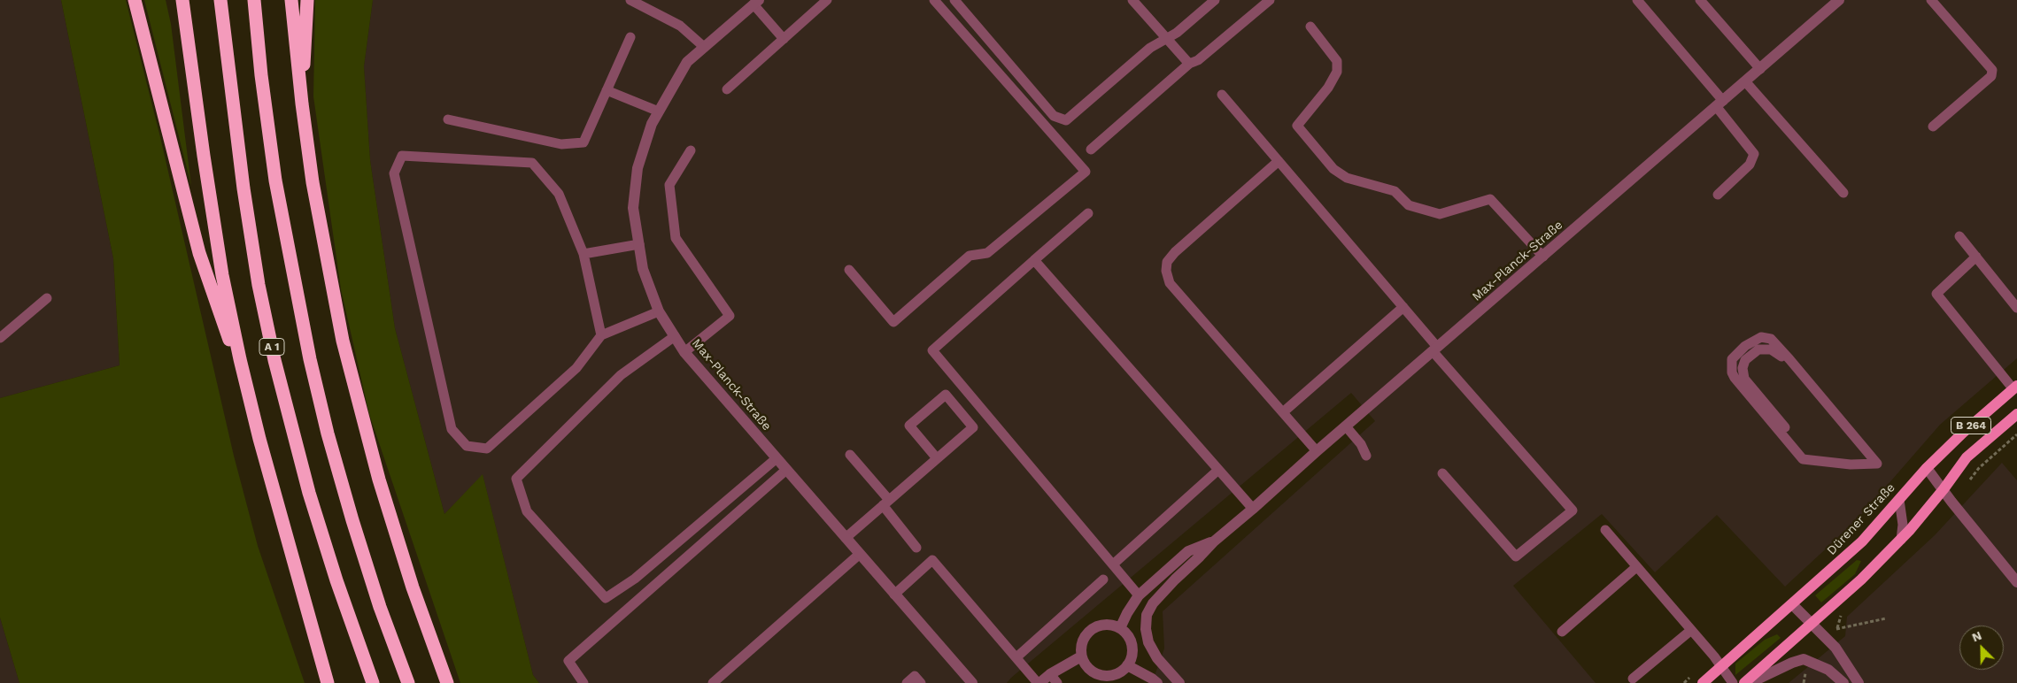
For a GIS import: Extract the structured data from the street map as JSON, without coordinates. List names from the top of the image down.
{
  "streets": {
    "highway": ["A 1"],
    "main road": ["B 264", "Dürener Straße"],
    "street": ["Max-Planck-Straße"]
  },
  "north": "top left"
}
